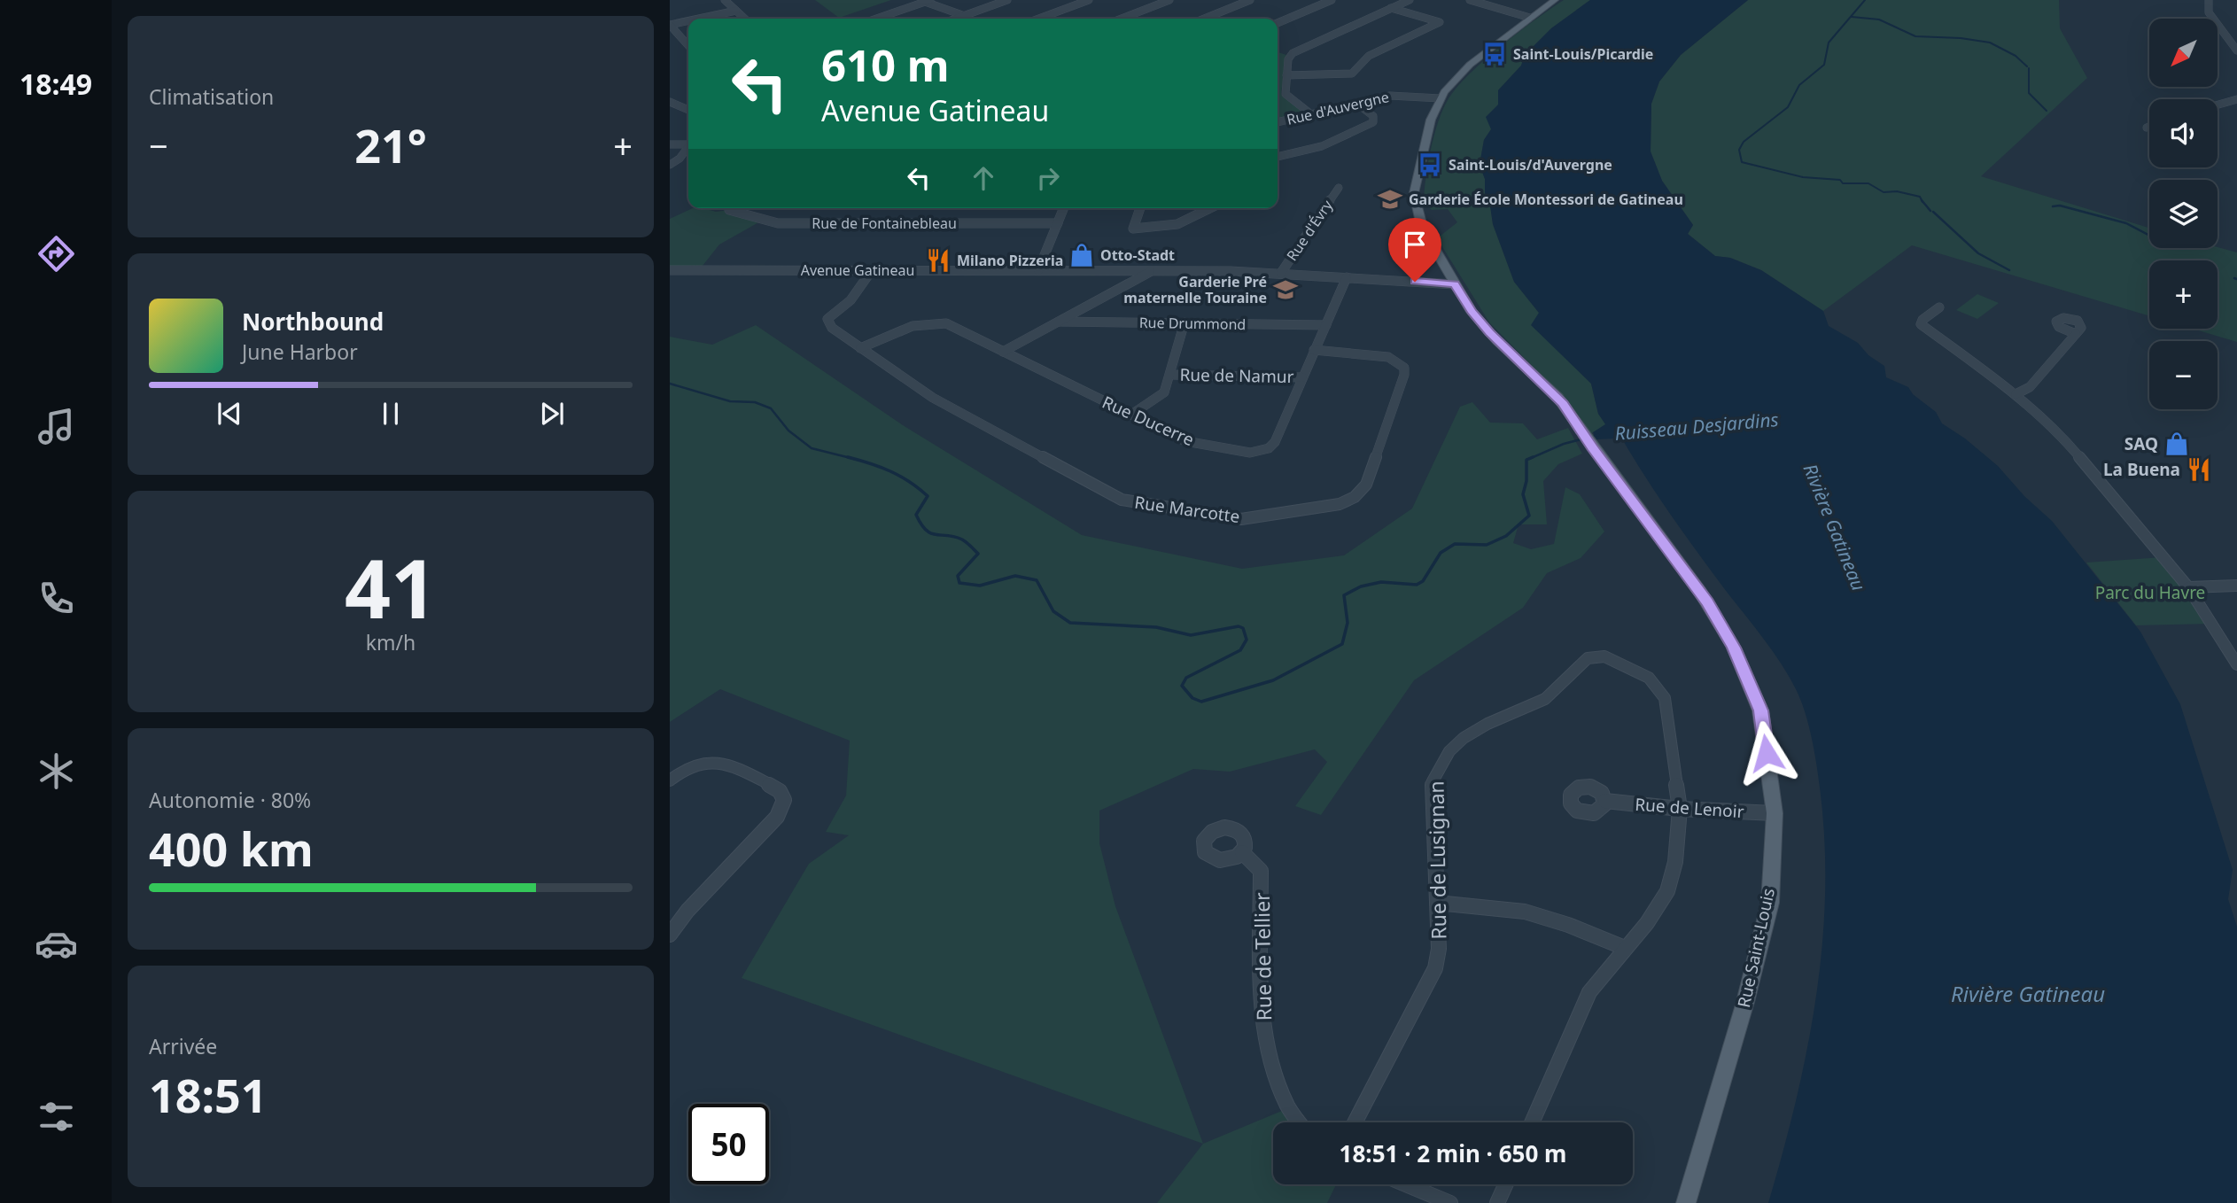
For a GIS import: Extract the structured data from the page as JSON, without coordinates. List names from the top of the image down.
{
  "streets": {
    "main road": ["Rue Saint-Louis"],
    "street": [
      "Rue d'Auvergne",
      "Rue de Fontainebleau",
      "Rue d'Évry",
      "Avenue Gatineau",
      "Rue Drummond",
      "Rue de Namur",
      "Rue Ducerre",
      "Rue Marcotte",
      "Rue de Lenoir",
      "Rue de Lusignan",
      "Rue de Tellier"
    ]
  },
  "crossings": [
    ["Rue d'Auvergne", "Rue Saint-Louis"],
    ["Rue d'Évry", "Avenue Gatineau"],
    ["Avenue Gatineau", "Rue Ducerre"],
    ["Avenue Gatineau", "Rue Marcotte"],
    ["Avenue Gatineau", "Rue Saint-Louis"],
    ["Rue Drummond", "Rue Ducerre"],
    ["Rue de Namur", "Rue Ducerre"],
    ["Rue Ducerre", "Rue Marcotte"],
    ["Rue de Lenoir", "Rue de Lusignan"],
    ["Rue de Lenoir", "Rue Saint-Louis"]
  ],
  "water": ["Ruisseau Desjardins", "Rivière Gatineau"],
  "parks": ["Parc du Havre"],
  "places": {
    "bus stop": ["Saint-Louis/Picardie", "Saint-Louis/d'Auvergne"],
    "school or university": ["Garderie École Montessori de Gatineau", "Garderie Pré maternelle Touraine"],
    "shop": ["Otto-Stadt", "SAQ"],
    "restaurant": ["Milano Pizzeria", "La Buena"]
  },
  "north": "bottom left",
  "page": {
    "tabs": "18:49",
    "tile": [
      "Climatisation",
      ["41", "km/h"],
      ["Autonomie · 80%", "400 km"],
      ["Arrivée", "18:51"]
    ],
    "map_buttons": ["+", "−"],
    "turn": ["610 m", "Avenue Gatineau"],
    "heat": ["−", "21°", "+"],
    "song": ["Northbound", "June Harbor"],
    "limit": "50",
    "trip": "18:51 · 2 min · 650 m"
  }
}
